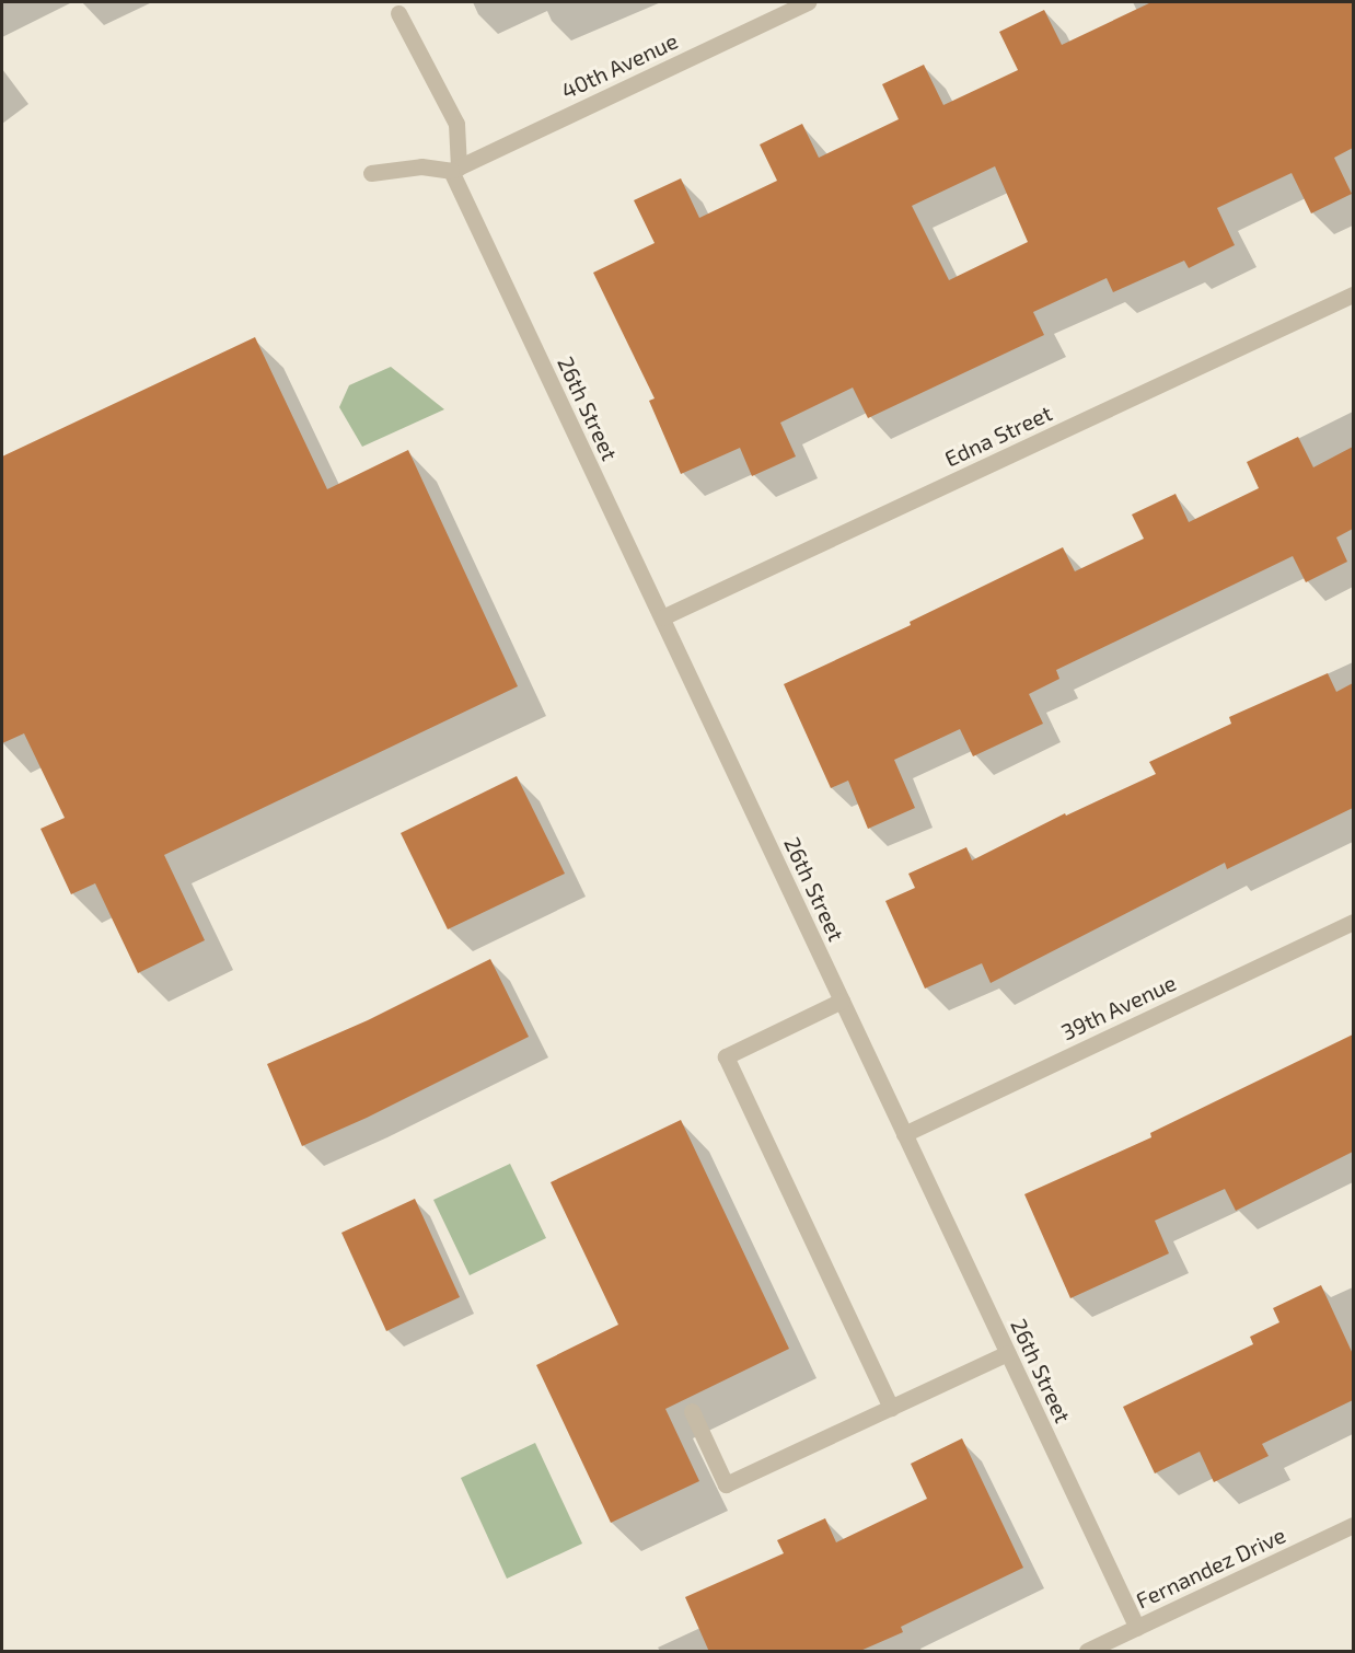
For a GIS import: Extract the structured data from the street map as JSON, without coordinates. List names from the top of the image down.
{
  "streets": {
    "street": [
      "40th Avenue",
      "26th Street",
      "Edna Street",
      "39th Avenue",
      "Fernandez Drive"
    ]
  },
  "crossings": [
    ["40th Avenue", "26th Street"],
    ["26th Street", "Edna Street"],
    ["26th Street", "39th Avenue"],
    ["26th Street", "Fernandez Drive"]
  ]
}
